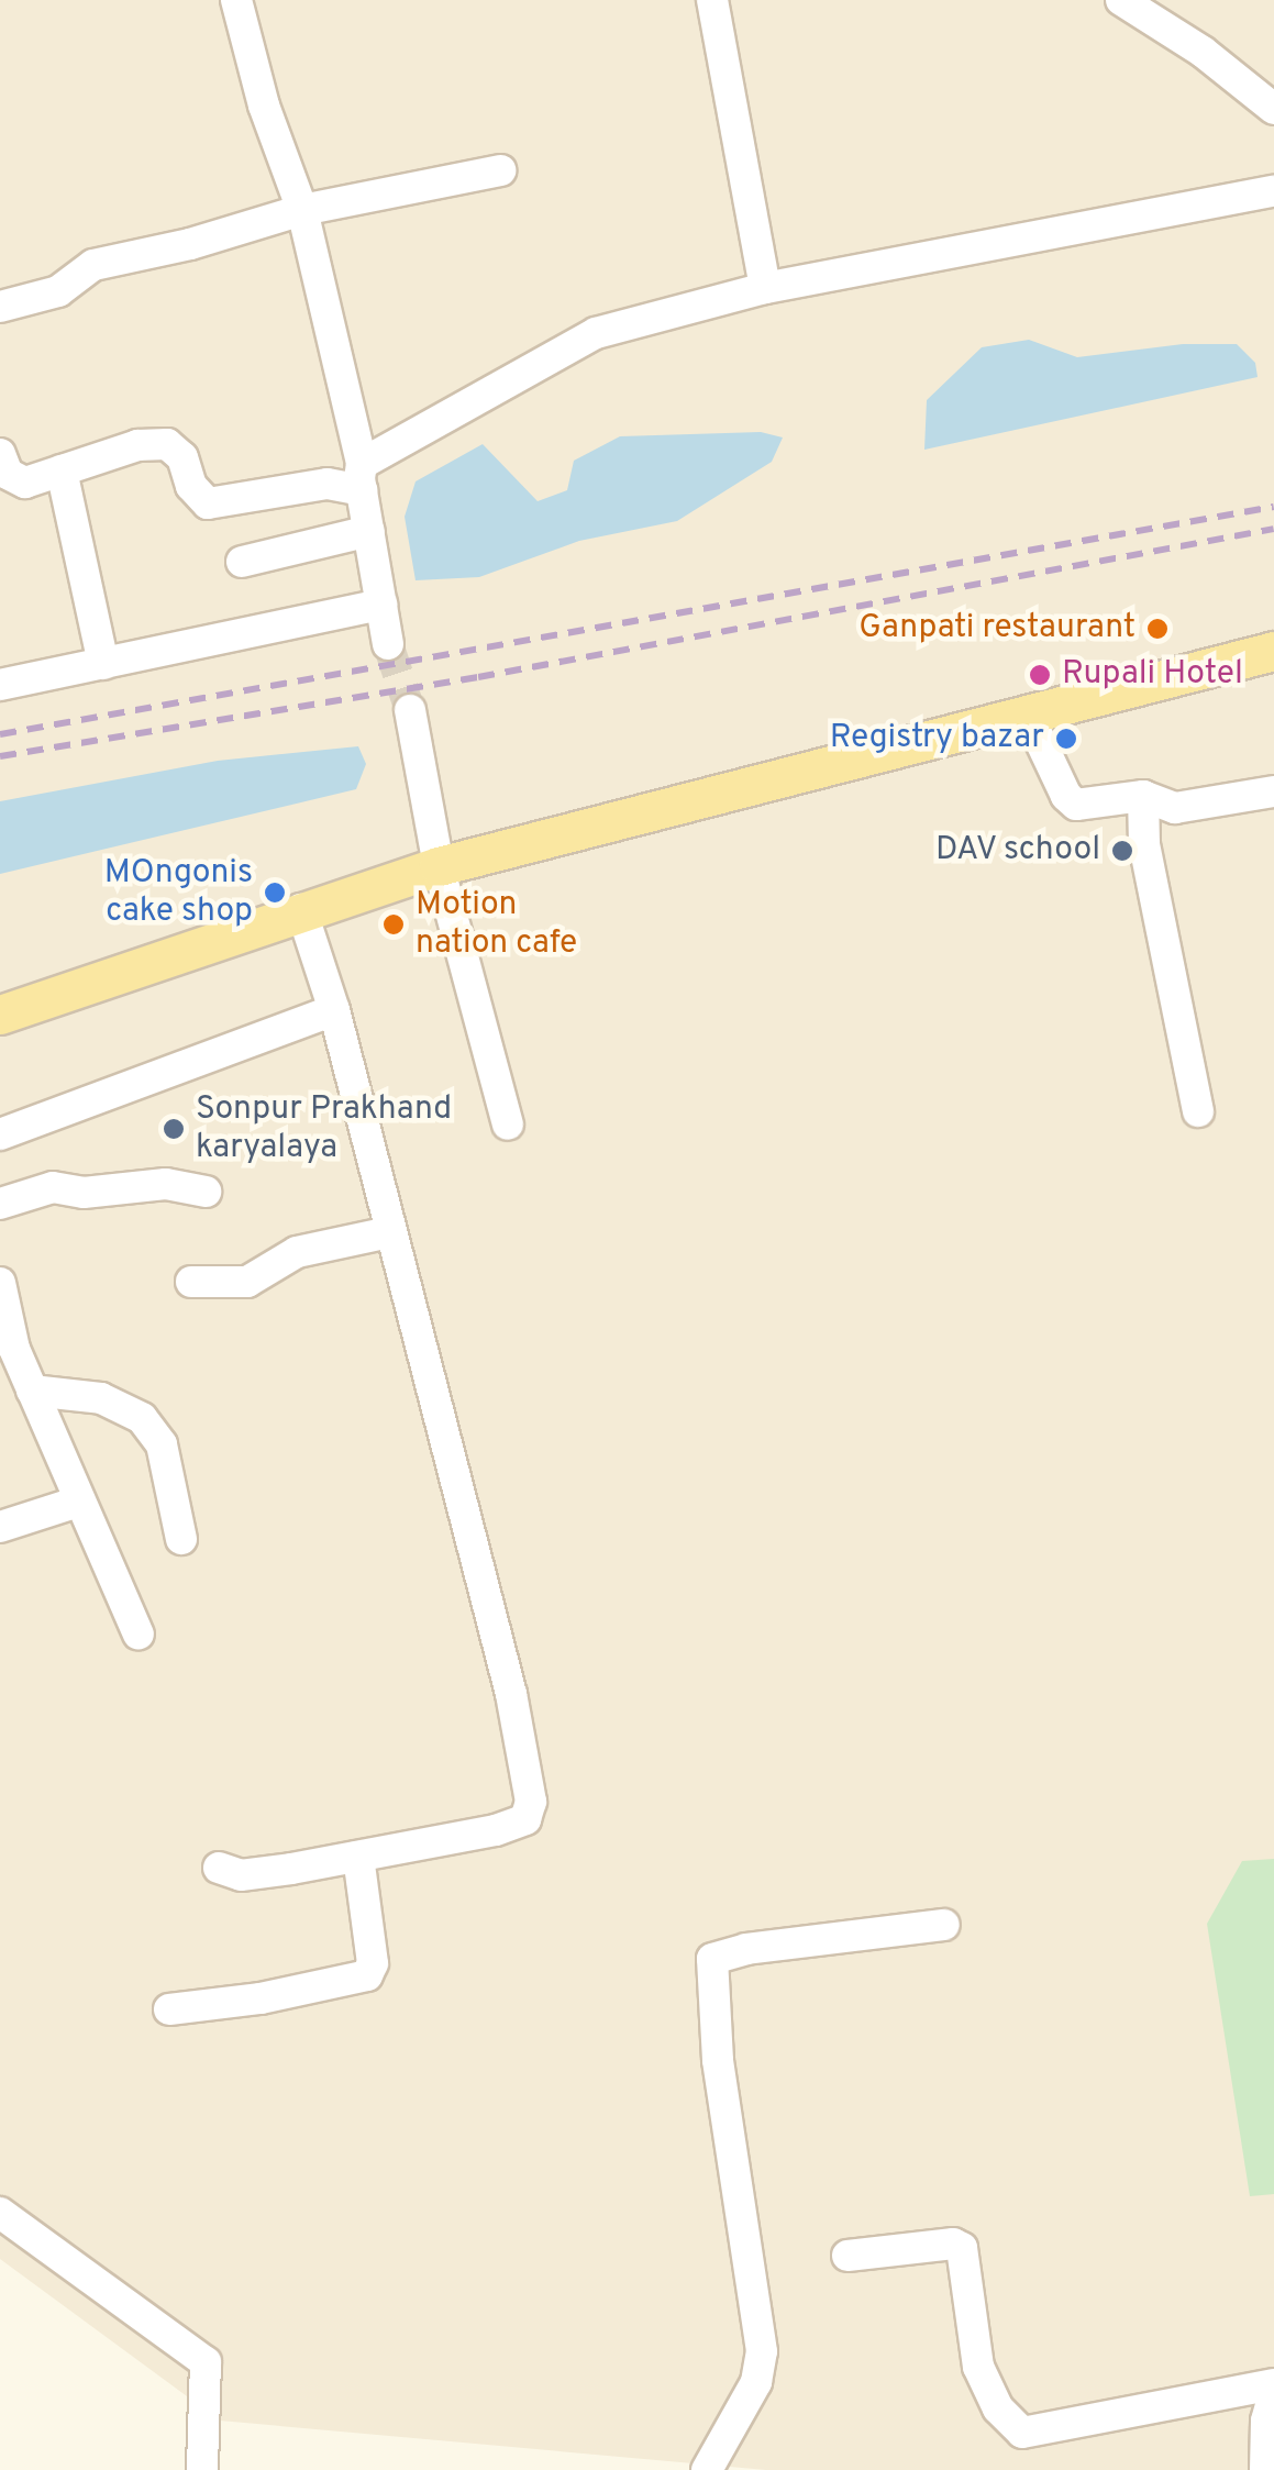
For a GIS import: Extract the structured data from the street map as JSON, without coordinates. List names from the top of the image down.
{
  "places": [
    "Ganpati restaurant",
    "Rupali Hotel",
    "Registry bazar",
    "DAV school",
    "MOngonis cake shop",
    "Motion nation cafe",
    "Sonpur Prakhand karyalaya"
  ]
}
